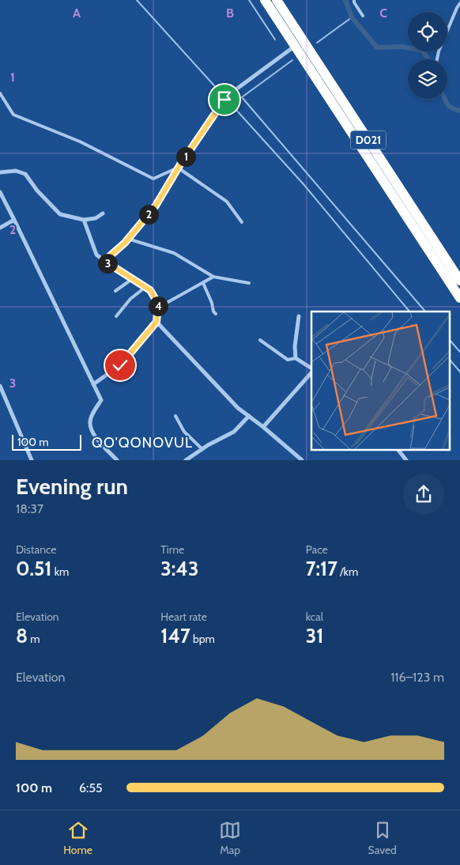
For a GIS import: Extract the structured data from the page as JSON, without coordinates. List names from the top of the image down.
{
  "streets": {
    "highway": ["D021"]
  },
  "districts": ["QO'QONOVUL"],
  "scale_bar": "100 m",
  "page": {
    "pins": [
      "1",
      "2",
      "3",
      "4"
    ],
    "scale": "100 m",
    "heading": ["Evening run", "18:37"],
    "stats": [
      ["Distance", "0.51 km"],
      ["Time", "3:43"],
      ["Pace", "7:17 /km"],
      ["Elevation", "8 m"],
      ["Heart rate", "147 bpm"],
      ["kcal", "31"]
    ],
    "chart": ["Elevation", "116–123 m"],
    "list": [
      {
        "name": "100 m",
        "note": "6:55"
      }
    ],
    "tabs": ["Home", "Map", "Saved"]
  },
  "grid": {
    "columns": ["A", "B", "C"],
    "rows": ["1", "2", "3"]
  }
}
